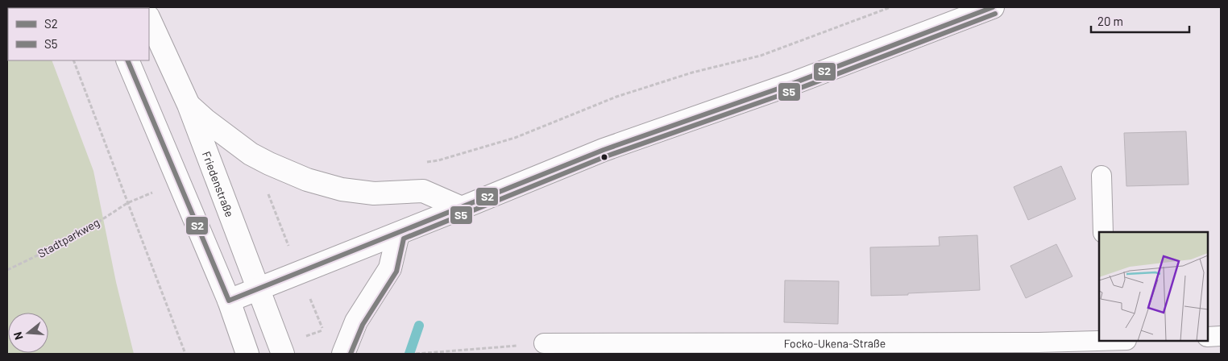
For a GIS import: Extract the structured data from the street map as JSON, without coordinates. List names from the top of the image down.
{
  "streets": {
    "main road": ["Friedenstraße"],
    "lane": ["Focko-Ukena-Straße"],
    "path": ["Stadtparkweg"]
  },
  "lines": ["transit line S2", "transit line S5"],
  "legend": ["S2", "S5"],
  "scale_bar": "20 m",
  "north": "left"
}
